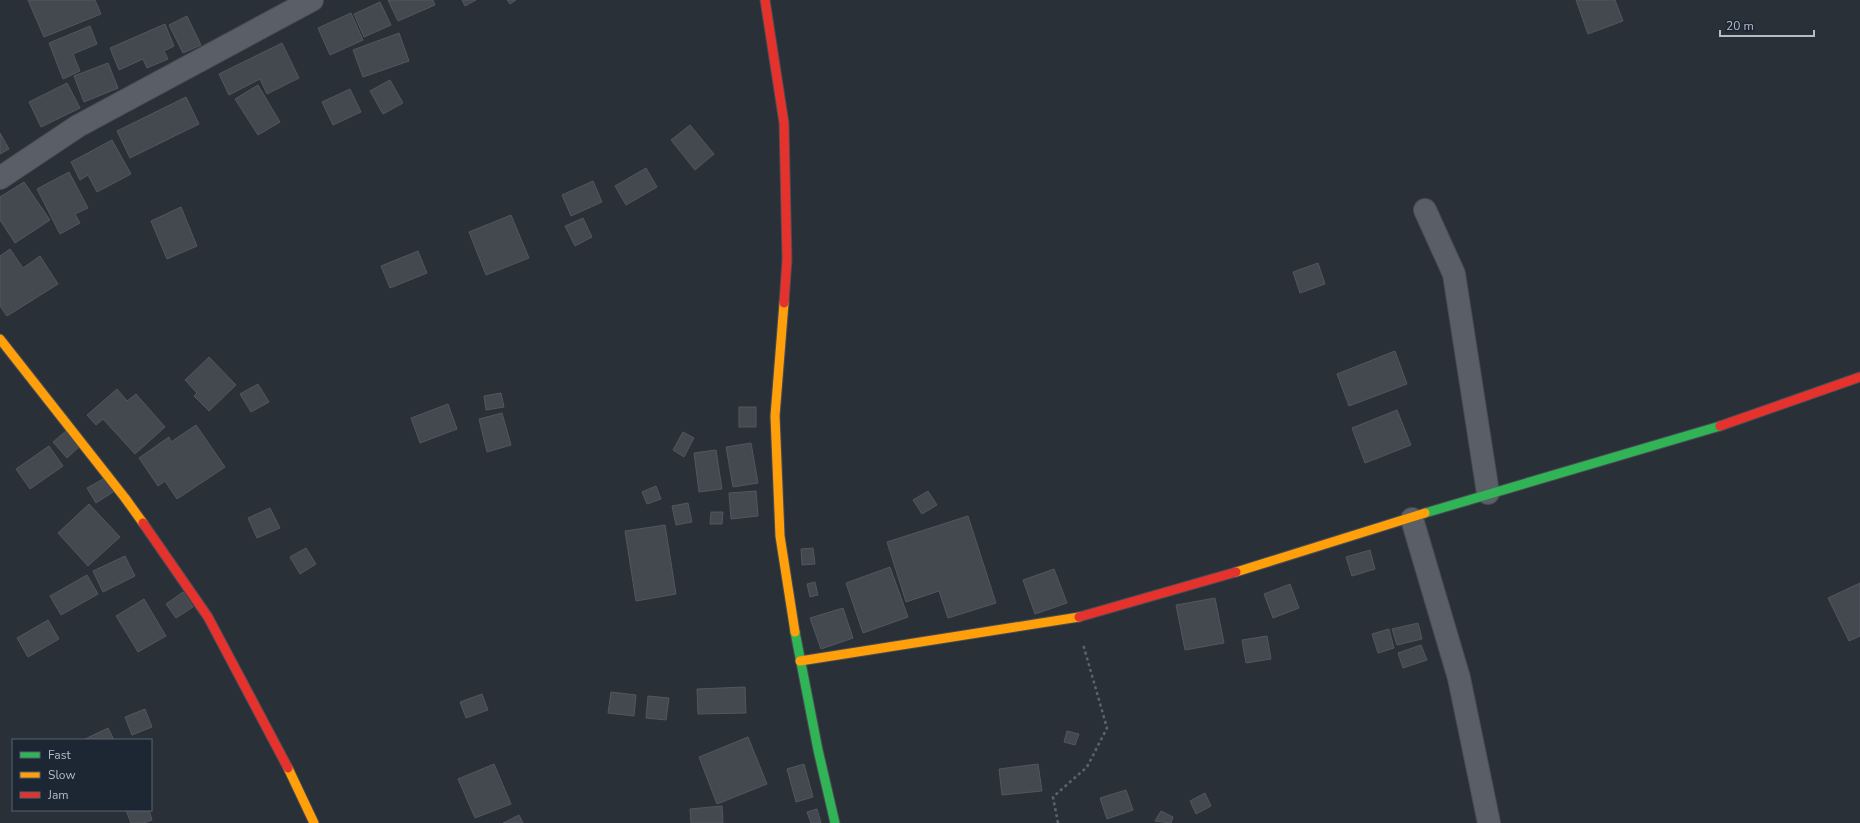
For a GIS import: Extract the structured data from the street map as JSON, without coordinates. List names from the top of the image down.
{
  "legend": ["Fast", "Slow", "Jam"],
  "scale_bar": "20 m"
}
